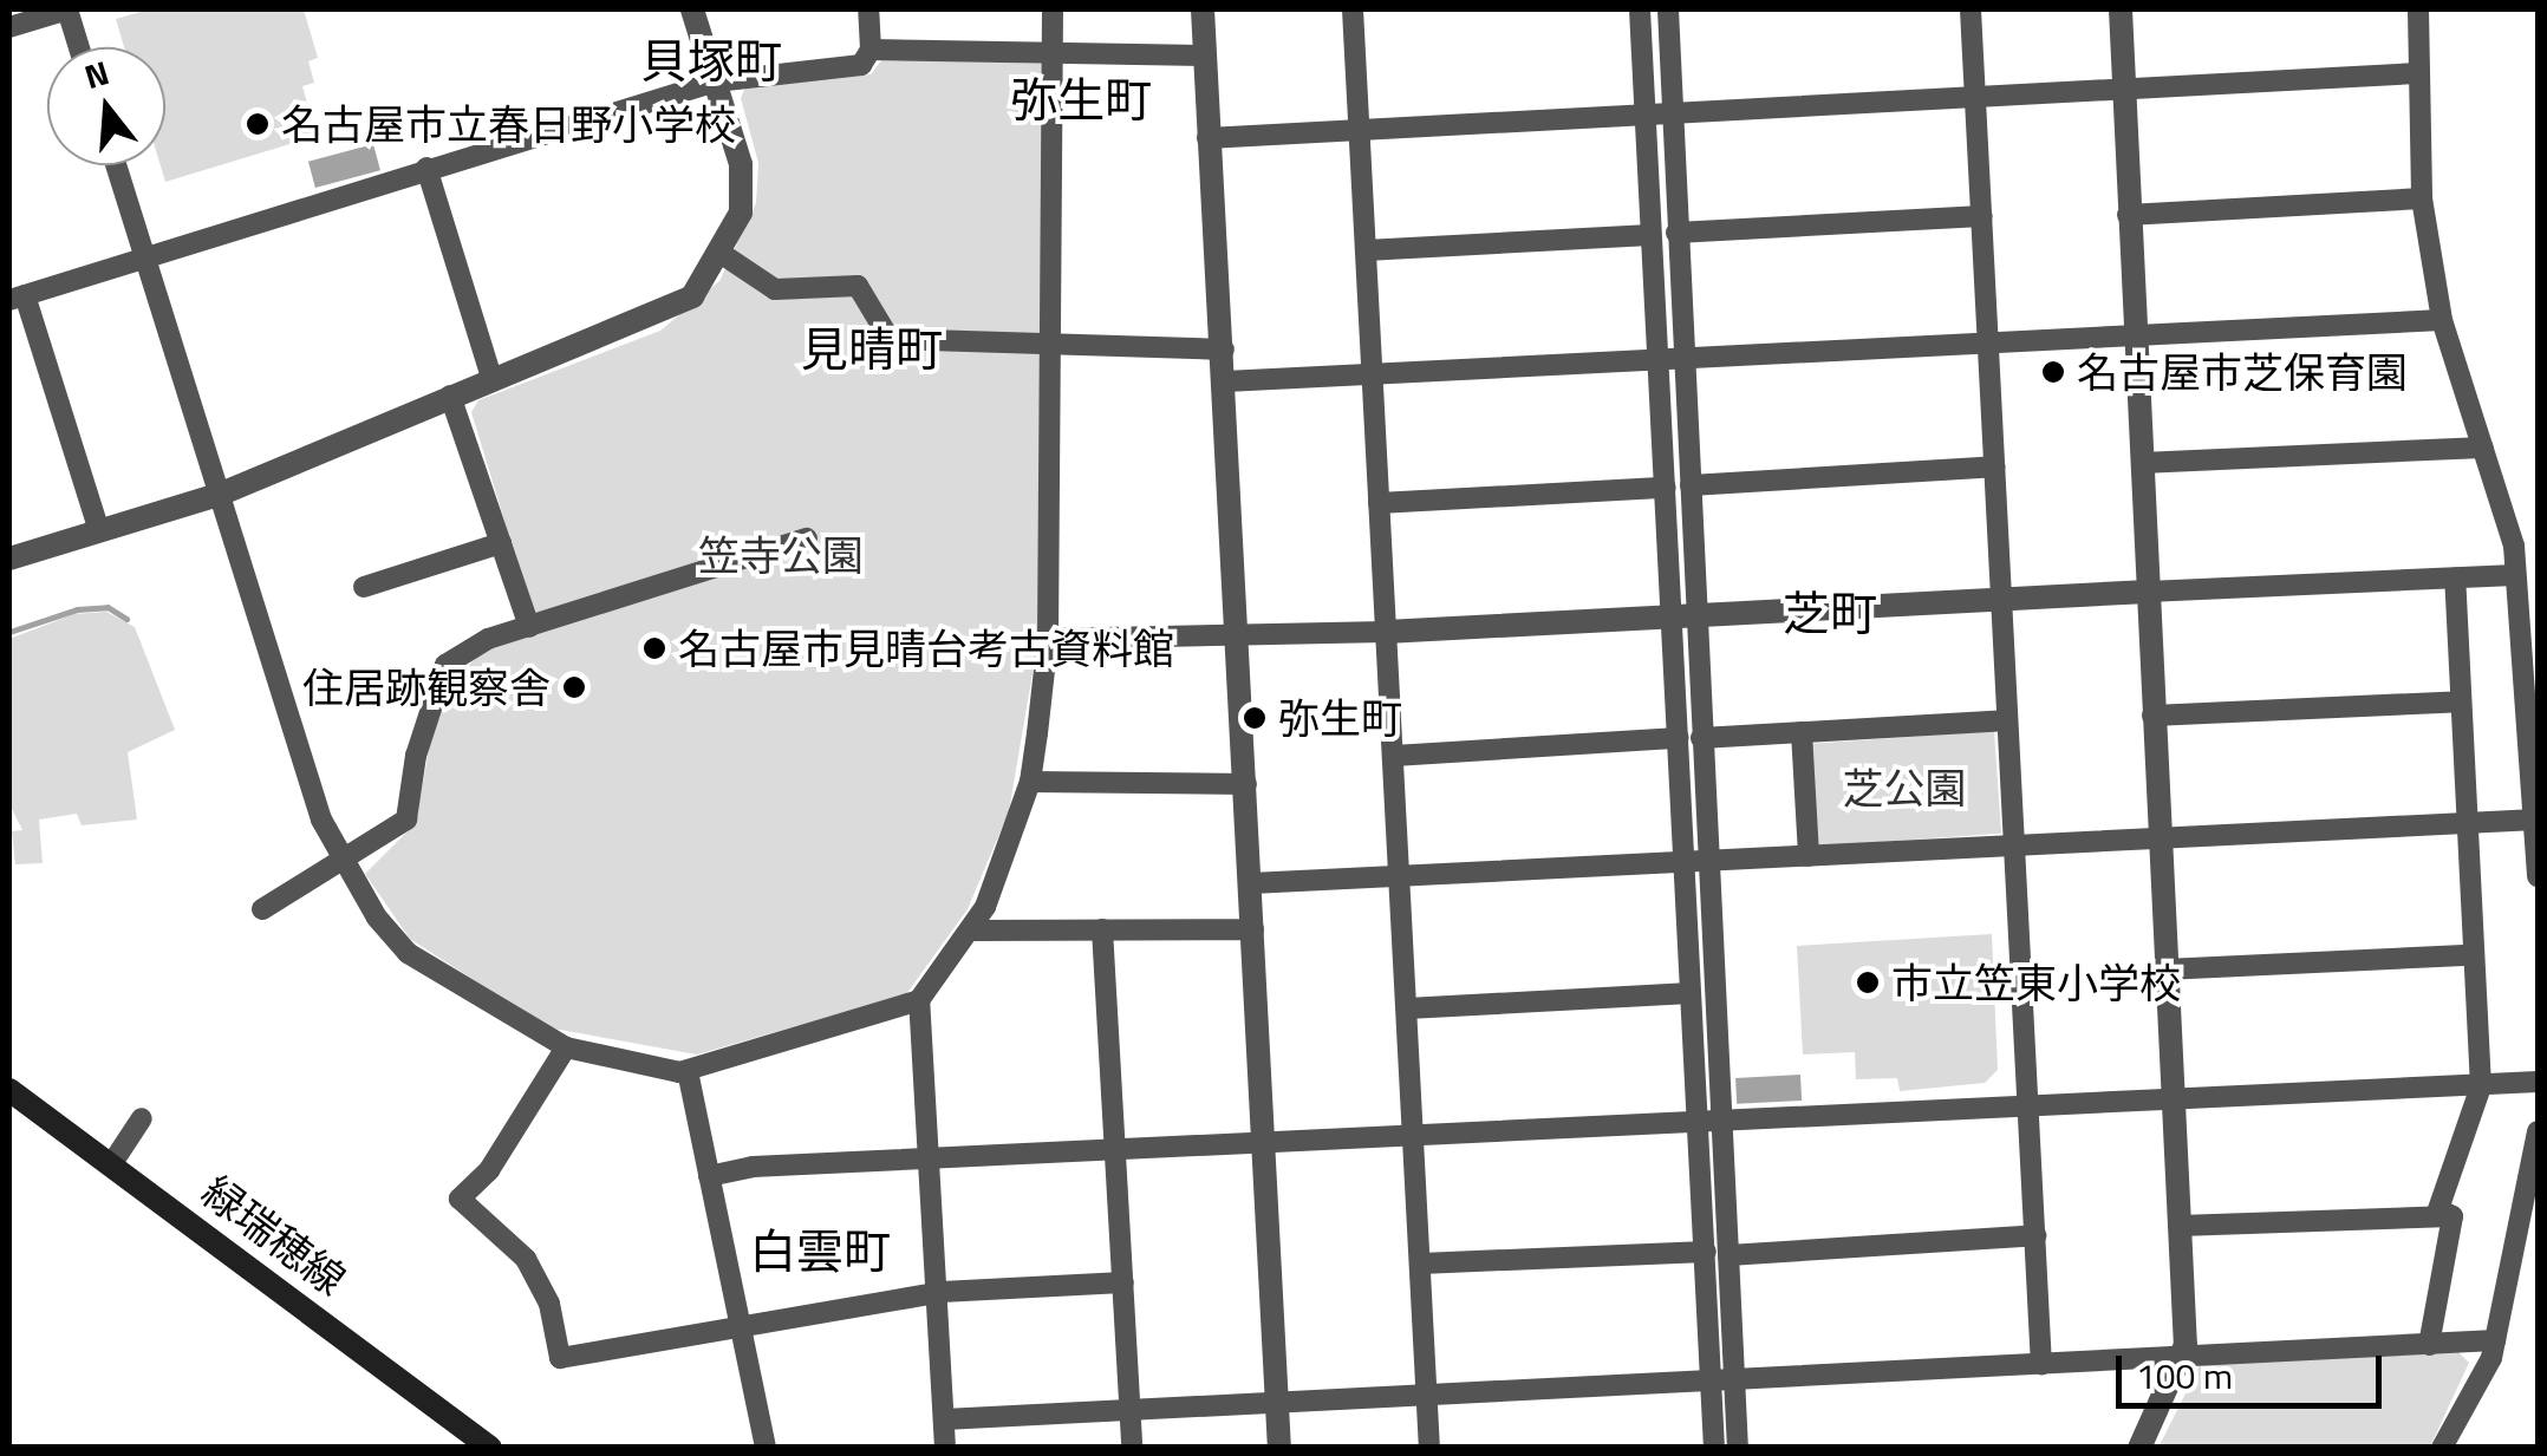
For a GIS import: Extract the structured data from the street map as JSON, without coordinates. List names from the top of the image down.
{
  "streets": {
    "main road": ["緑瑞穂線"]
  },
  "districts": [
    "貝塚町",
    "弥生町",
    "見晴町",
    "芝町",
    "白雲町"
  ],
  "parks": ["笠寺公園", "芝公園"],
  "places": [
    "名古屋市立春日野小学校",
    "名古屋市芝保育園",
    "名古屋市見晴台考古資料館",
    "住居跡観察舎",
    "弥生町",
    "市立笠東小学校"
  ],
  "scale_bar": "100 m",
  "north": "top"
}
